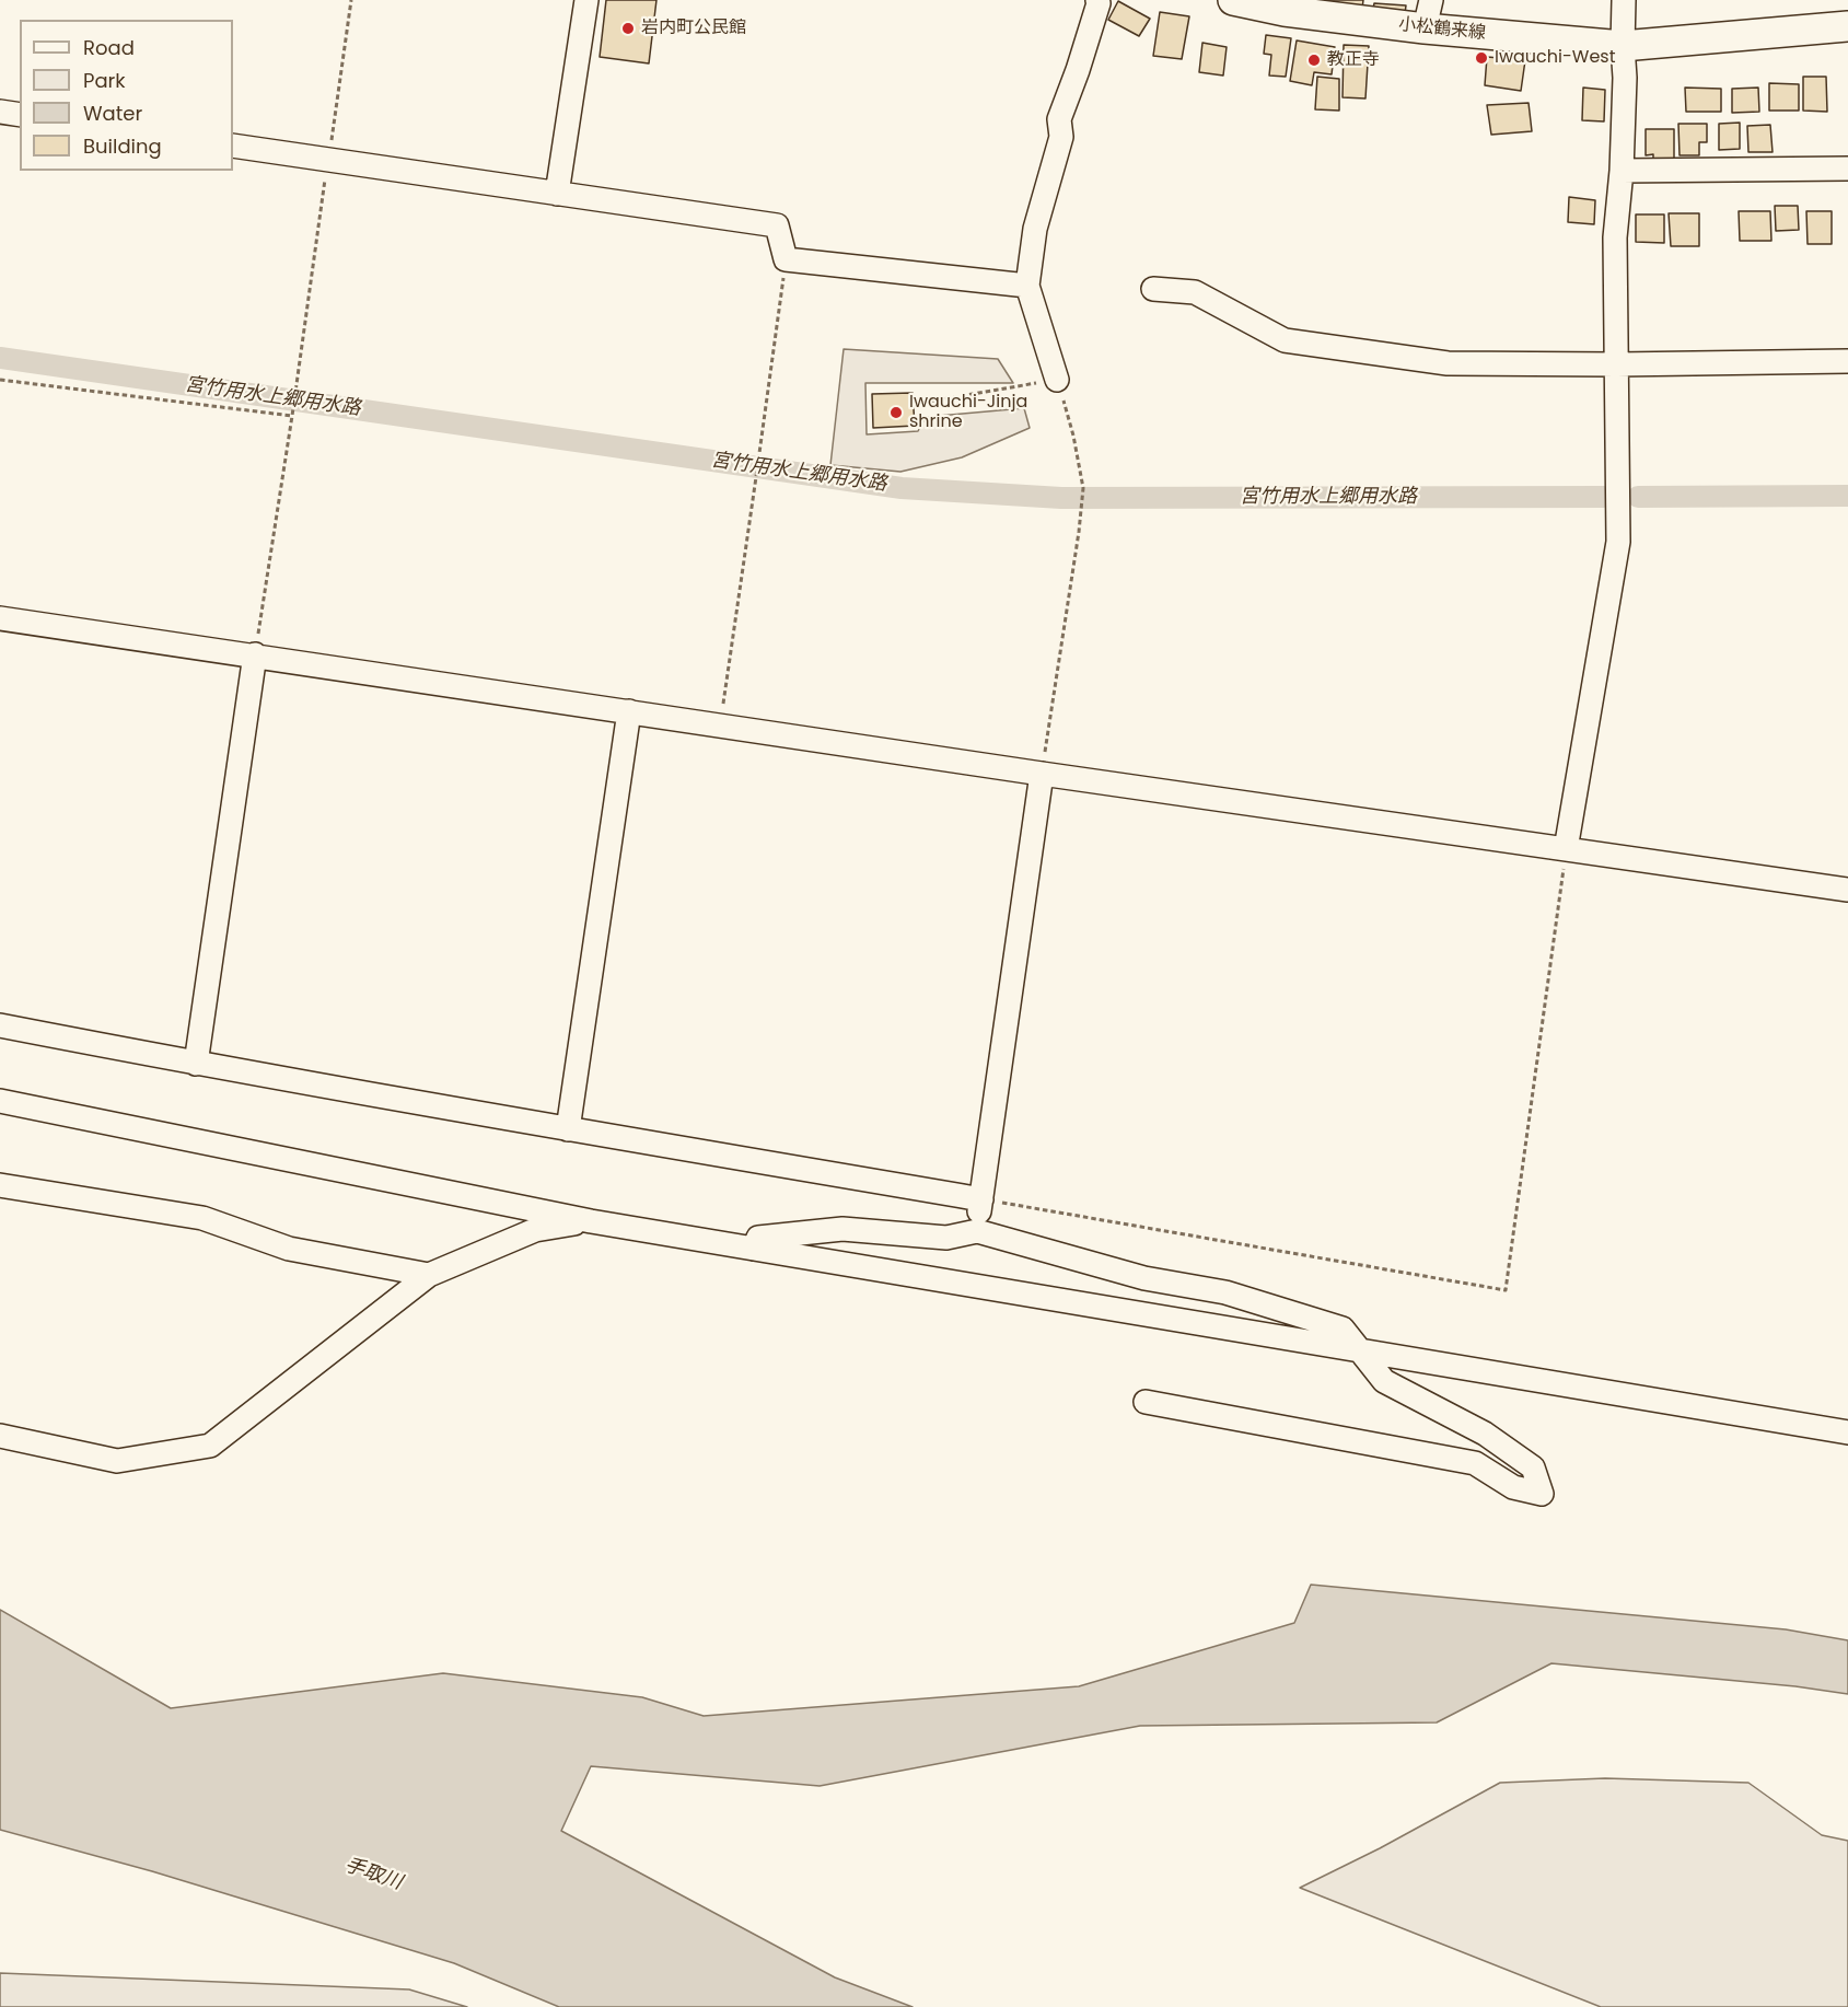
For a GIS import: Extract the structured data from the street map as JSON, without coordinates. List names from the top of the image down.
{
  "streets": {
    "main road": ["小松鶴来線"]
  },
  "water": ["宮竹用水上郷用水路", "手取川"],
  "places": [
    "岩内町公民館",
    "Iwauchi-West",
    "教正寺",
    "Iwauchi-Jinja shrine"
  ],
  "legend": [
    "Road",
    "Park",
    "Water",
    "Building"
  ]
}
